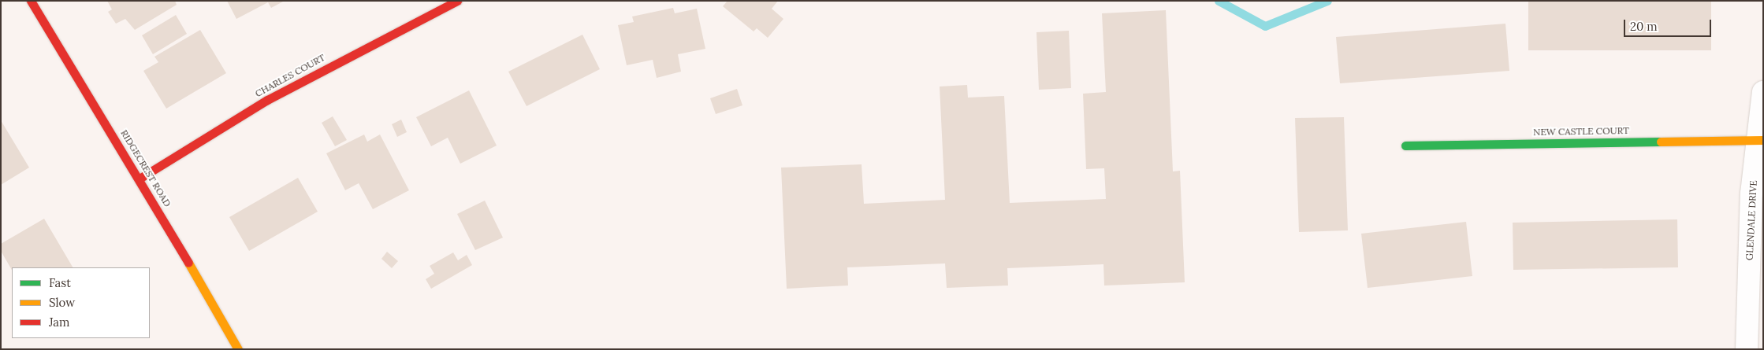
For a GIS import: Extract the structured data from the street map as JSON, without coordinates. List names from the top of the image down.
{
  "streets": {
    "street": [
      "CHARLES COURT",
      "NEW CASTLE COURT",
      "RIDGECREST ROAD",
      "GLENDALE DRIVE"
    ]
  },
  "crossings": [
    ["CHARLES COURT", "RIDGECREST ROAD"],
    ["NEW CASTLE COURT", "GLENDALE DRIVE"]
  ],
  "legend": ["Fast", "Slow", "Jam"],
  "scale_bar": "20 m"
}
